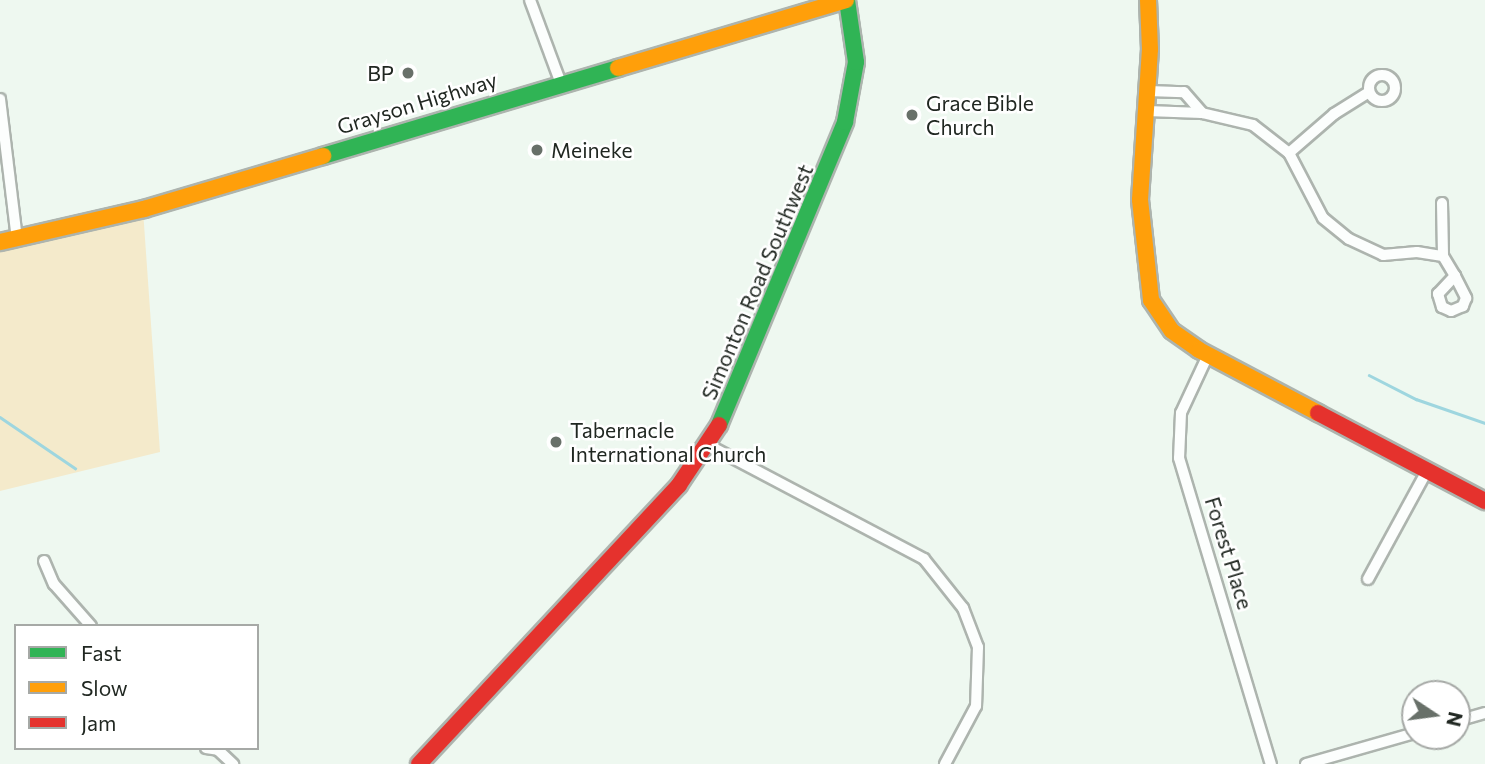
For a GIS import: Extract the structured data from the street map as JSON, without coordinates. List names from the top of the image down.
{
  "streets": {
    "street": ["Grayson Highway", "Simonton Road Southwest", "Forest Place"]
  },
  "crossings": [
    ["Grayson Highway", "Simonton Road Southwest"]
  ],
  "places": [
    "BP",
    "Grace Bible Church",
    "Meineke",
    "Tabernacle International Church"
  ],
  "legend": ["Fast", "Slow", "Jam"],
  "north": "right"
}
